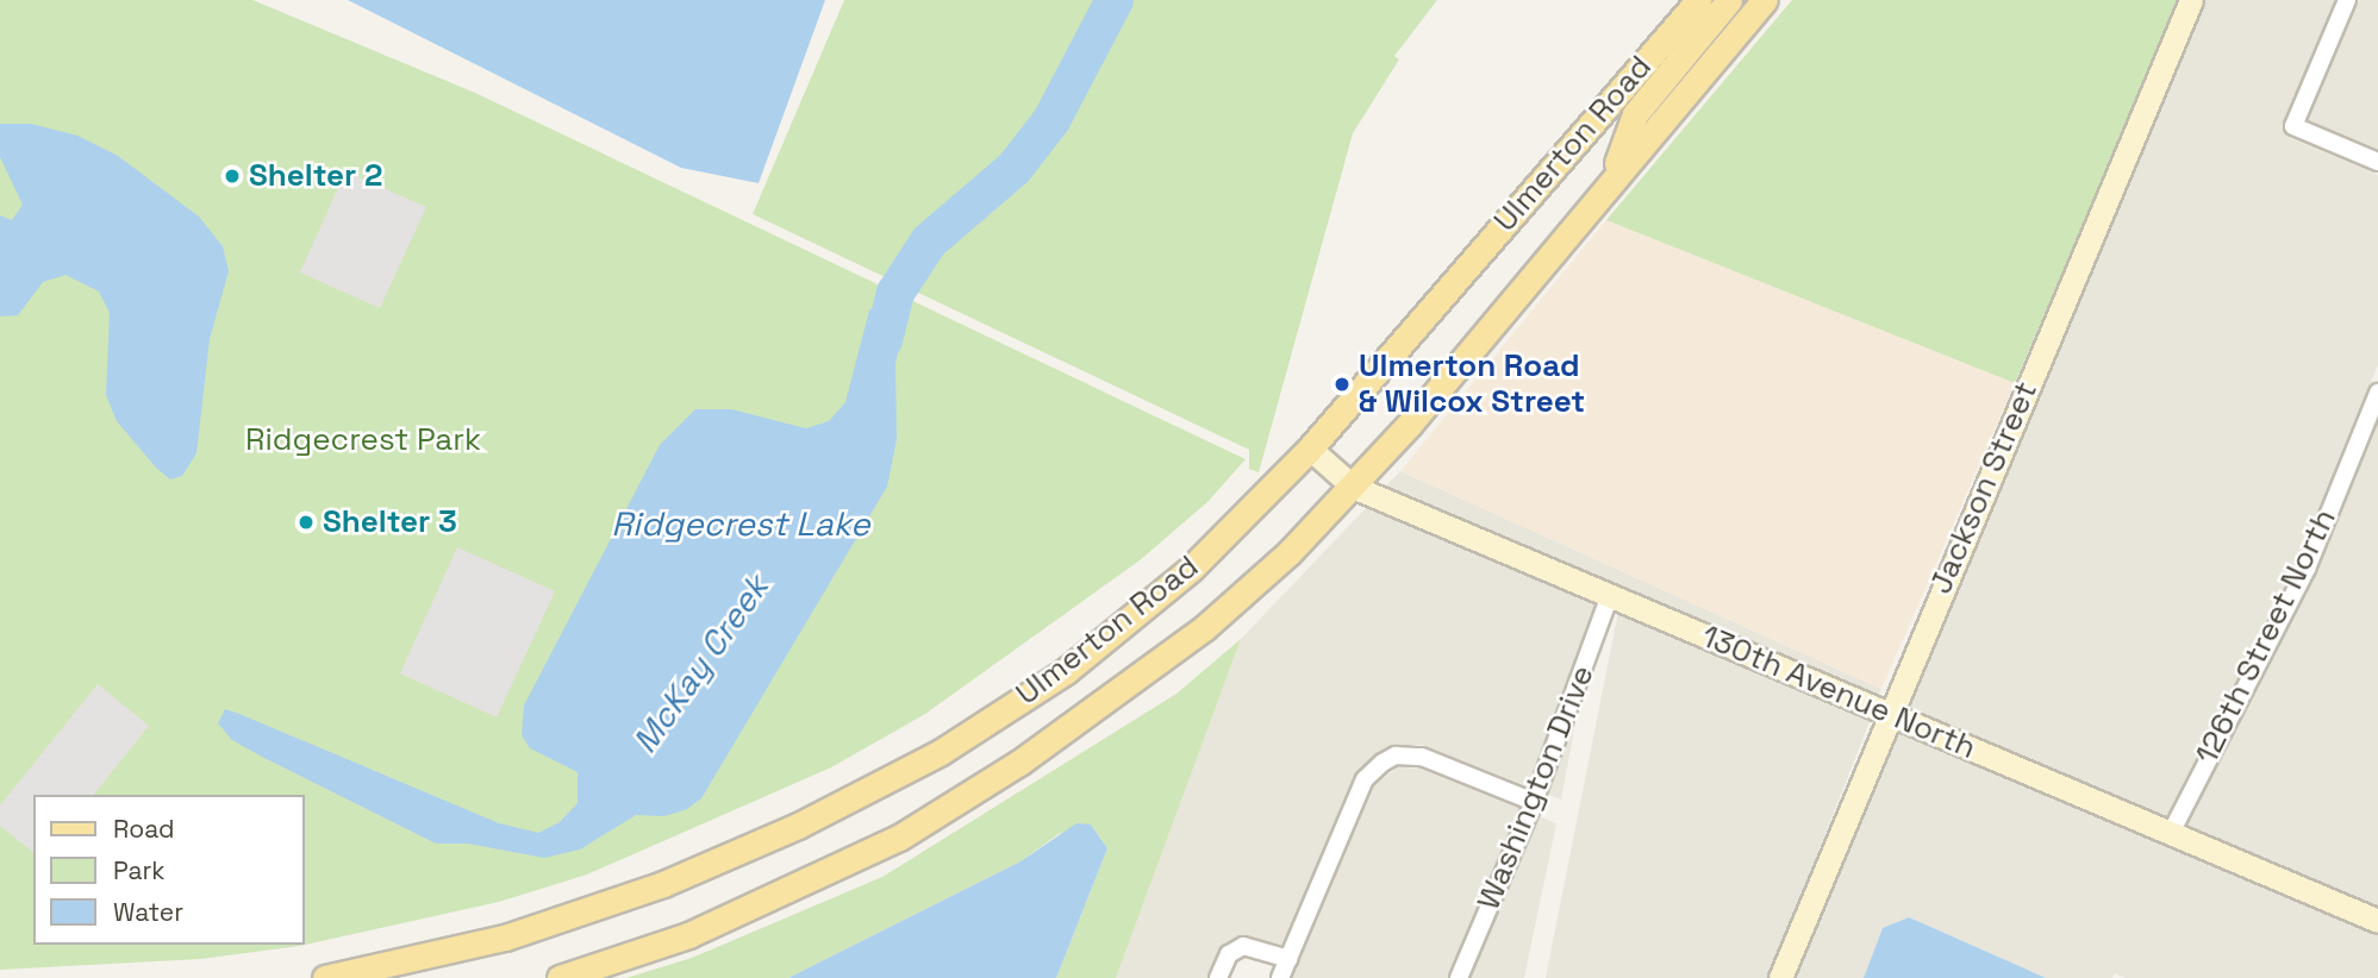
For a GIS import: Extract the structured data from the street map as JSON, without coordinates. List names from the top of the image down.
{
  "streets": {
    "main road": ["Ulmerton Road"],
    "street": [
      "Jackson Street",
      "126th Street North",
      "130th Avenue North",
      "Washington Drive"
    ]
  },
  "crossings": [
    ["Ulmerton Road", "130th Avenue North"],
    ["Jackson Street", "130th Avenue North"],
    ["126th Street North", "130th Avenue North"],
    ["130th Avenue North", "Washington Drive"]
  ],
  "water": ["Ridgecrest Lake", "McKay Creek"],
  "parks": ["Ridgecrest Park"],
  "places": ["Shelter 2", "Ulmerton Road & Wilcox Street", "Shelter 3"],
  "legend": ["Road", "Park", "Water"]
}
